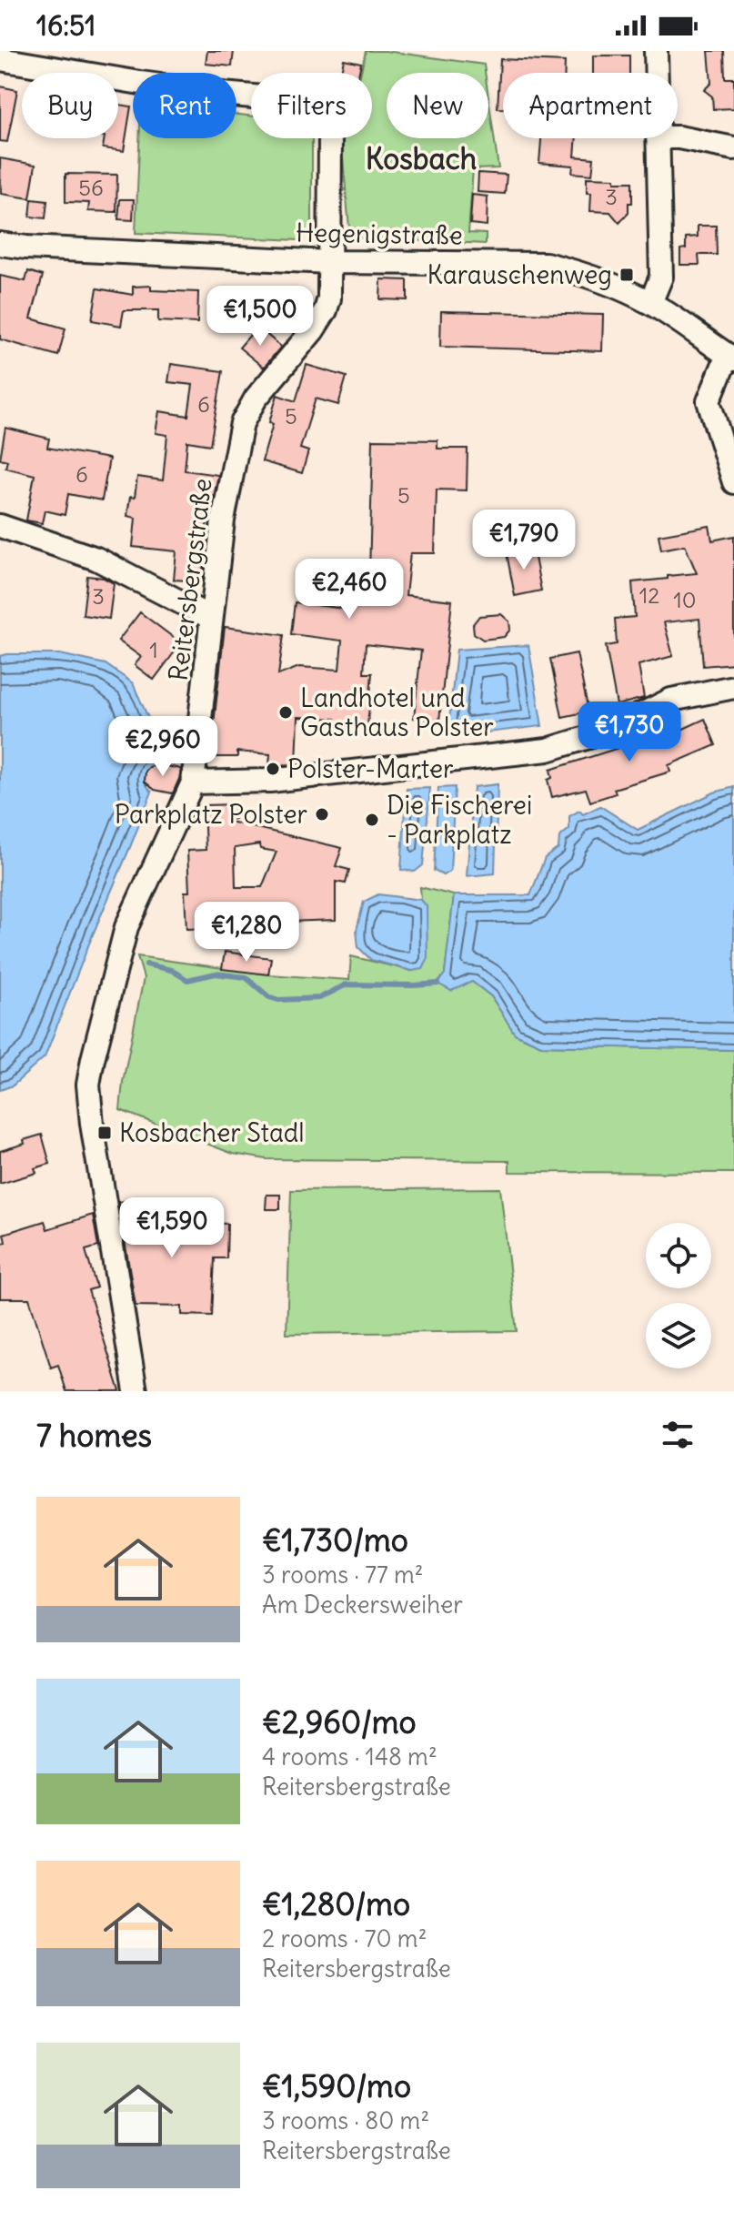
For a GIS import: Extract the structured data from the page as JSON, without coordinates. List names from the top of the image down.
{
  "streets": {
    "street": ["Hegenigstraße", "Reitersbergstraße"]
  },
  "crossings": [
    ["Hegenigstraße", "Reitersbergstraße"]
  ],
  "districts": ["Kosbach"],
  "places": {
    "transit": ["Karauschenweg", "Kosbacher Stadl"],
    "other": [
      "Landhotel und Gasthaus Polster",
      "Polster-Marter",
      "Parkplatz Polster",
      "Die Fischerei - Parkplatz"
    ]
  },
  "house_numbers": [
    "56",
    "3",
    "6",
    "5",
    "6",
    "5",
    "12",
    "3",
    "10",
    "1"
  ],
  "page": {
    "status": "16:51",
    "chip": [
      "Buy",
      "Rent",
      "Filters",
      "New",
      "Apartment"
    ],
    "price": [
      "€1,500",
      "€1,790",
      "€2,460",
      "€1,730",
      "€2,960",
      "€1,280",
      "€1,590"
    ],
    "heading": "7 homes",
    "list": [
      {
        "name": "€1,730/mo",
        "note": "3 rooms · 77 m² · Am Deckersweiher"
      },
      {
        "name": "€2,960/mo",
        "note": "4 rooms · 148 m² · Reitersbergstraße"
      },
      {
        "name": "€1,280/mo",
        "note": "2 rooms · 70 m² · Reitersbergstraße"
      },
      {
        "name": "€1,590/mo",
        "note": "3 rooms · 80 m² · Reitersbergstraße"
      }
    ]
  }
}
